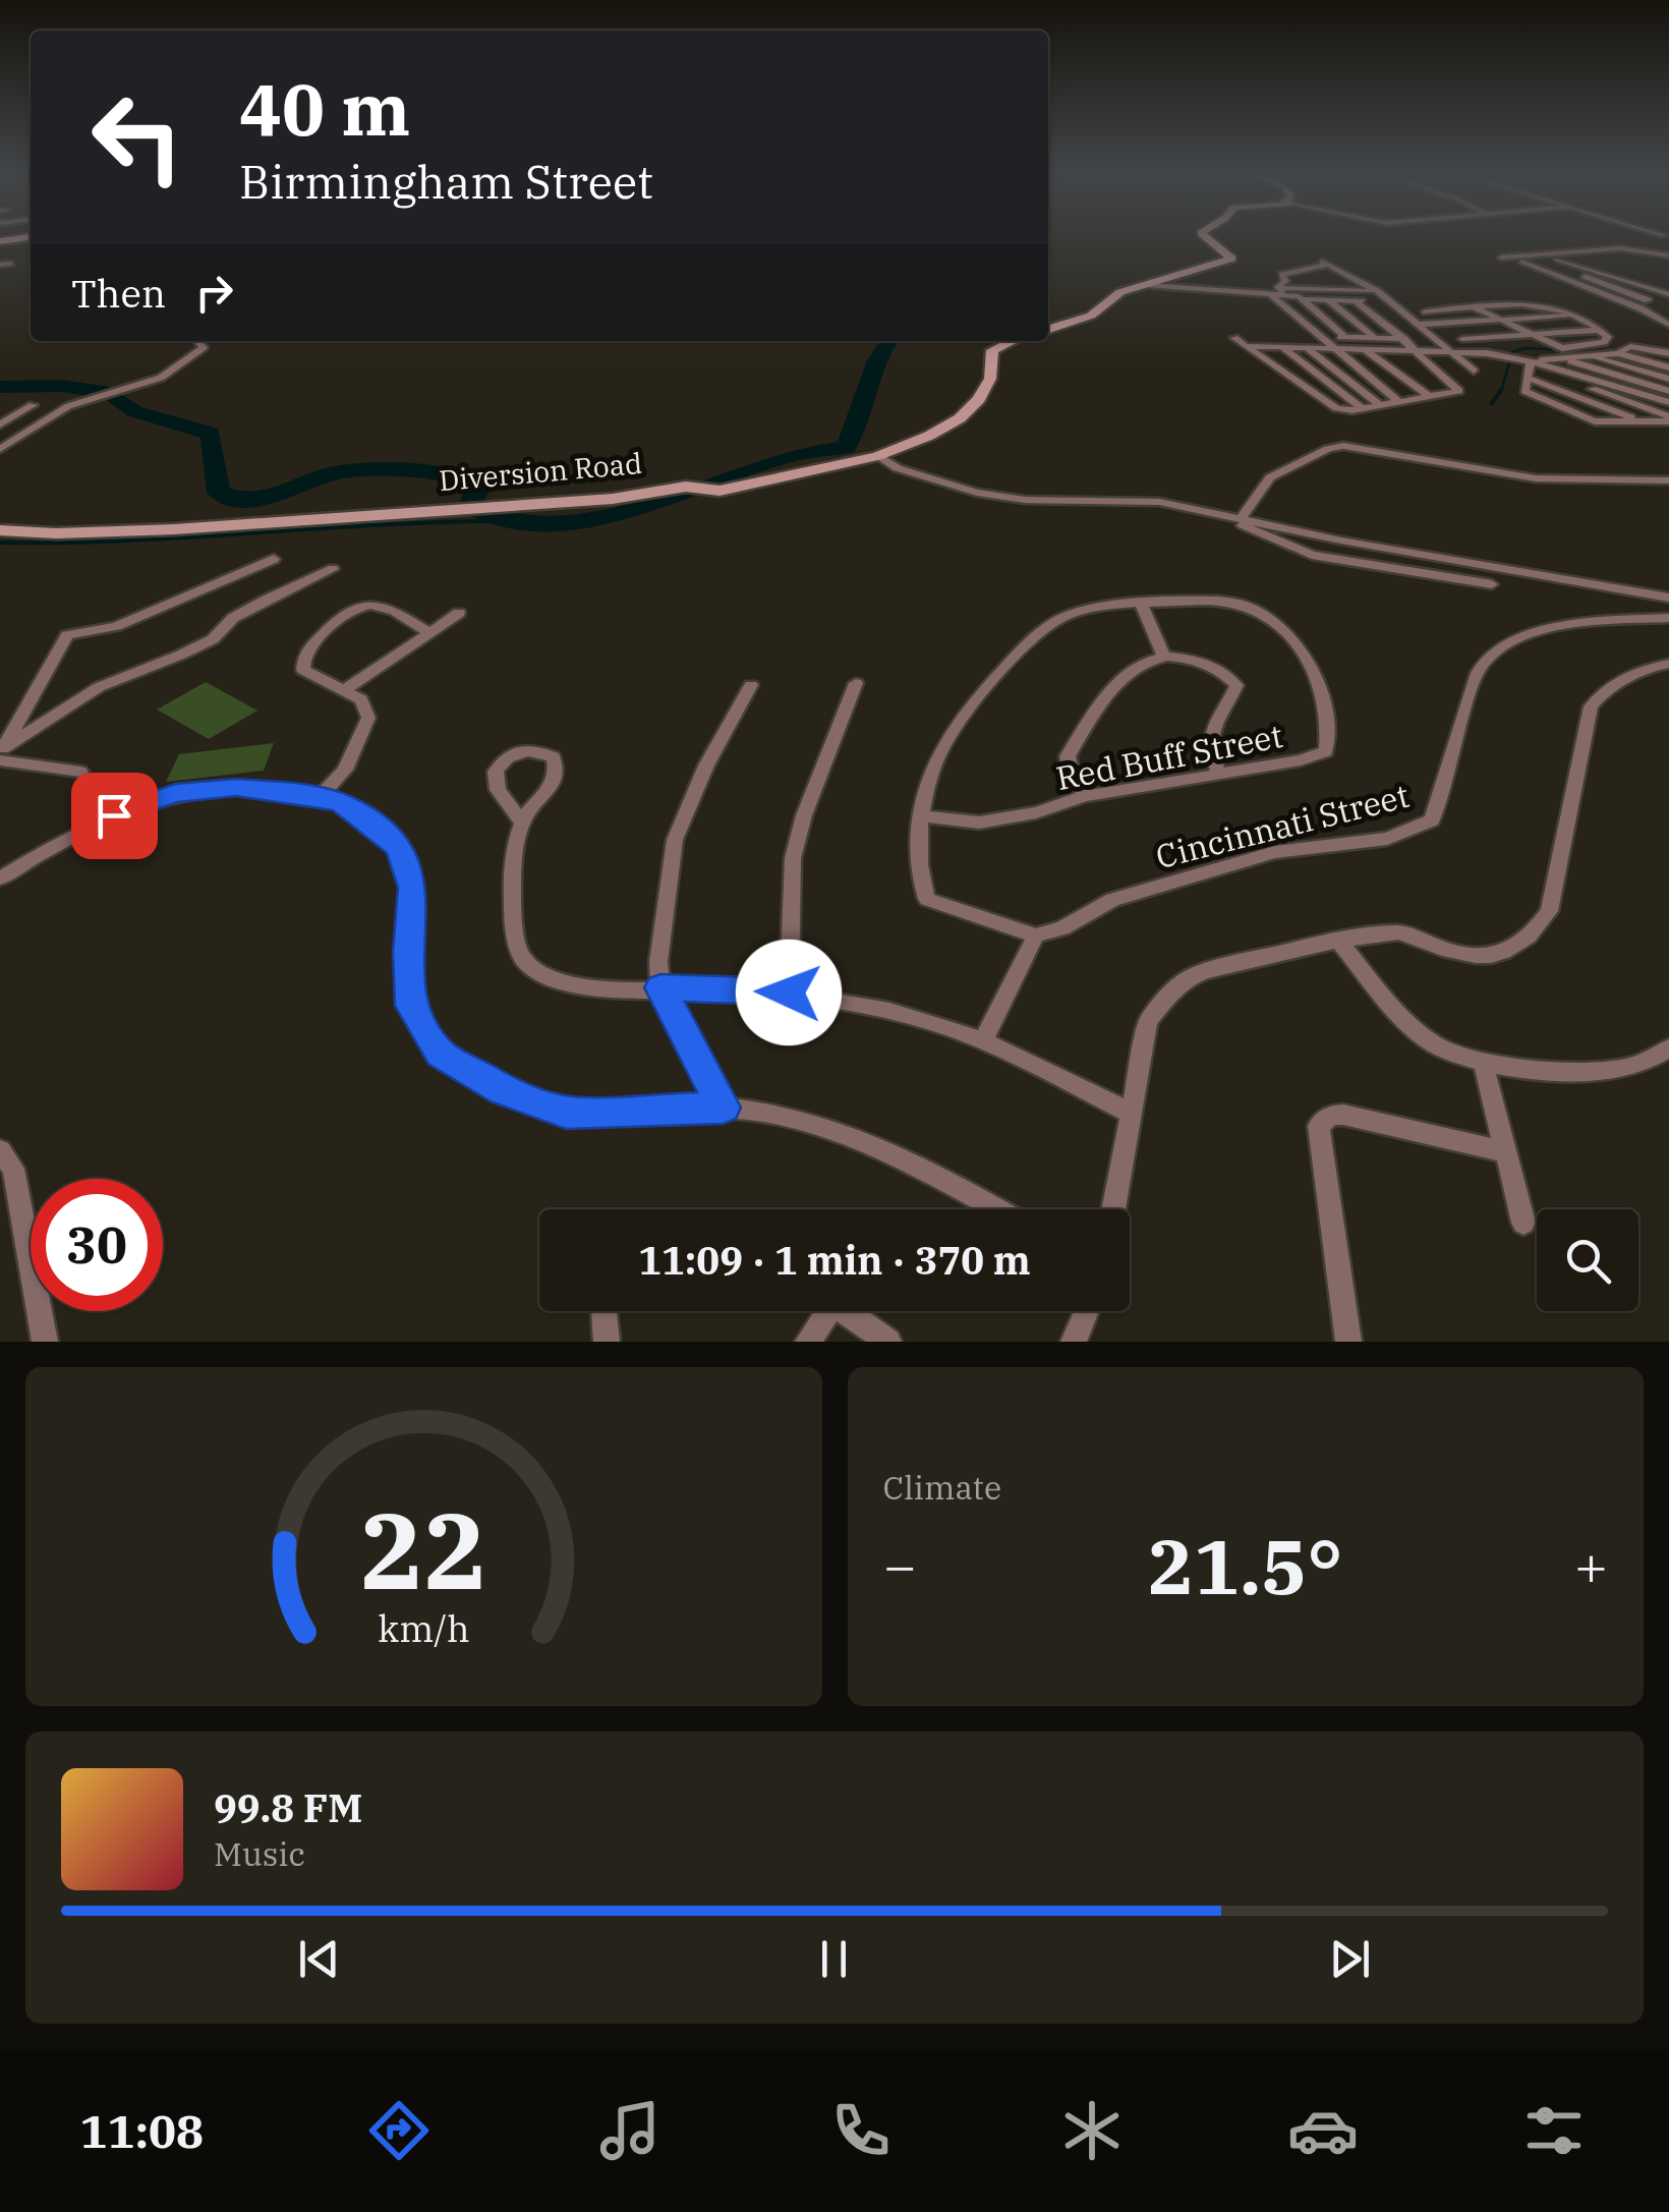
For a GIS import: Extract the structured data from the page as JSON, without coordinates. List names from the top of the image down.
{
  "streets": {
    "street": ["Diversion Road", "Red Buff Street", "Cincinnati Street"]
  },
  "page": {
    "turn": ["40 m", "Birmingham Street"],
    "then": "Then",
    "limit": "30",
    "trip": "11:09 · 1 min · 370 m",
    "tile": "Climate",
    "heat": ["−", "21.5°", "+"],
    "song": ["99.8 FM", "Music"],
    "tabs": "11:08",
    "gauge": ["22", "km/h"]
  }
}
